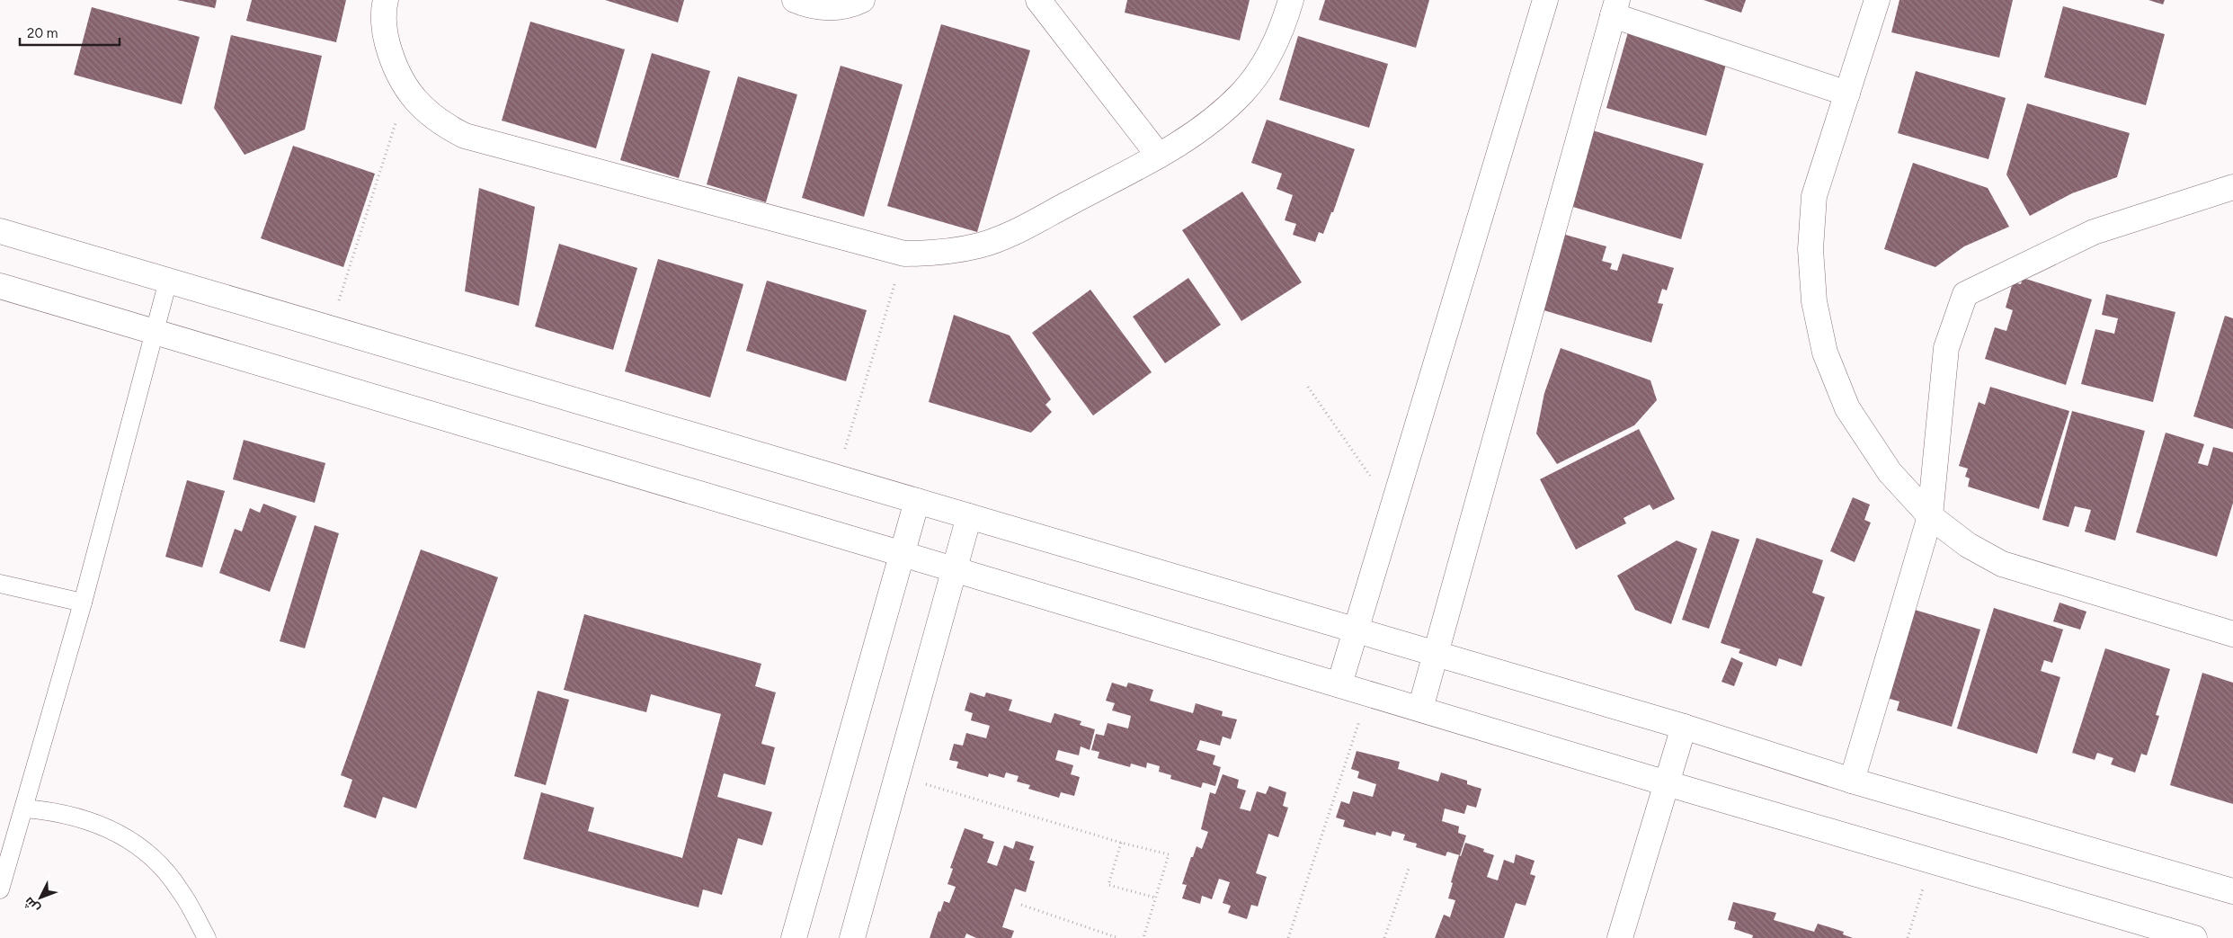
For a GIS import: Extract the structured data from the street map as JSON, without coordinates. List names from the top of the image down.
{
  "scale_bar": "20 m",
  "north": "bottom left"
}
